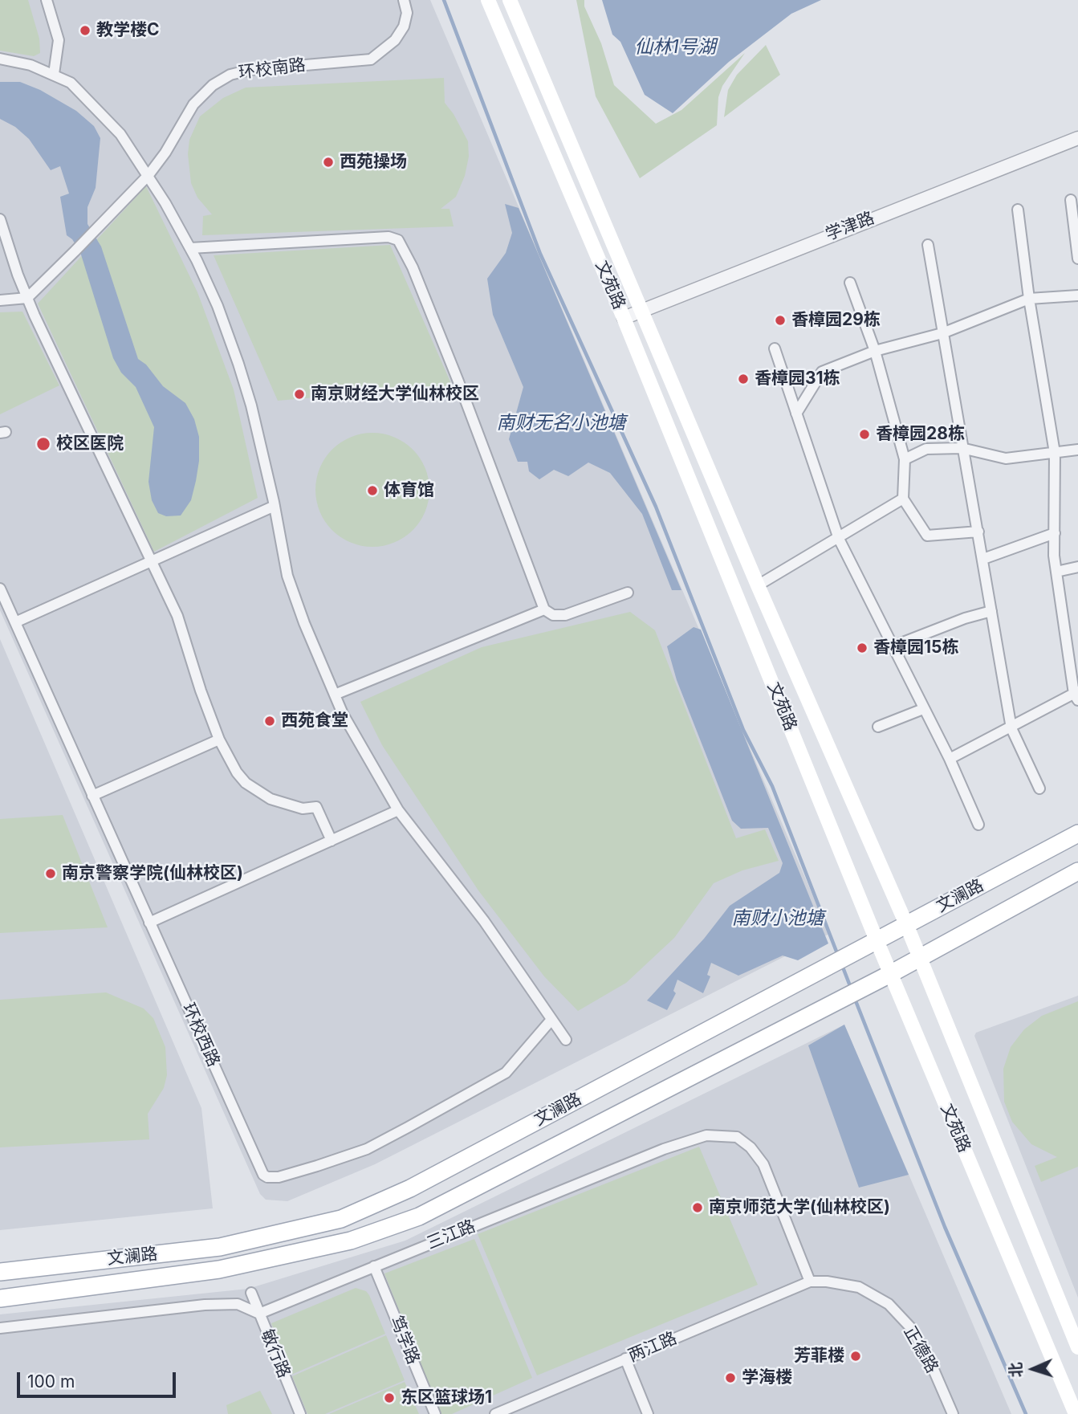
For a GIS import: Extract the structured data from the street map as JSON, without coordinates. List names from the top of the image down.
{
  "streets": {
    "main road": ["文苑路", "文澜路"],
    "street": [
      "环校南路",
      "学津路",
      "环校西路",
      "三江路",
      "笃学路",
      "两江路",
      "正德路",
      "敏行路"
    ]
  },
  "crossings": [
    ["学津路", "文苑路"],
    ["文苑路", "文澜路"],
    ["三江路", "笃学路"],
    ["三江路", "两江路"],
    ["三江路", "正德路"],
    ["三江路", "敏行路"],
    ["两江路", "正德路"]
  ],
  "water": ["仙林1号湖", "南财无名小池塘", "南财小池塘"],
  "places": [
    "教学楼C",
    "西苑操场",
    "香樟园29栋",
    "香樟园31栋",
    "南京财经大学仙林校区",
    "香樟园28栋",
    "校区医院",
    "体育馆",
    "香樟园15栋",
    "西苑食堂",
    "南京警察学院(仙林校区)",
    "南京师范大学(仙林校区)",
    "芳菲楼",
    "学海楼",
    "东区篮球场1"
  ],
  "scale_bar": "100 m",
  "north": "left"
}
